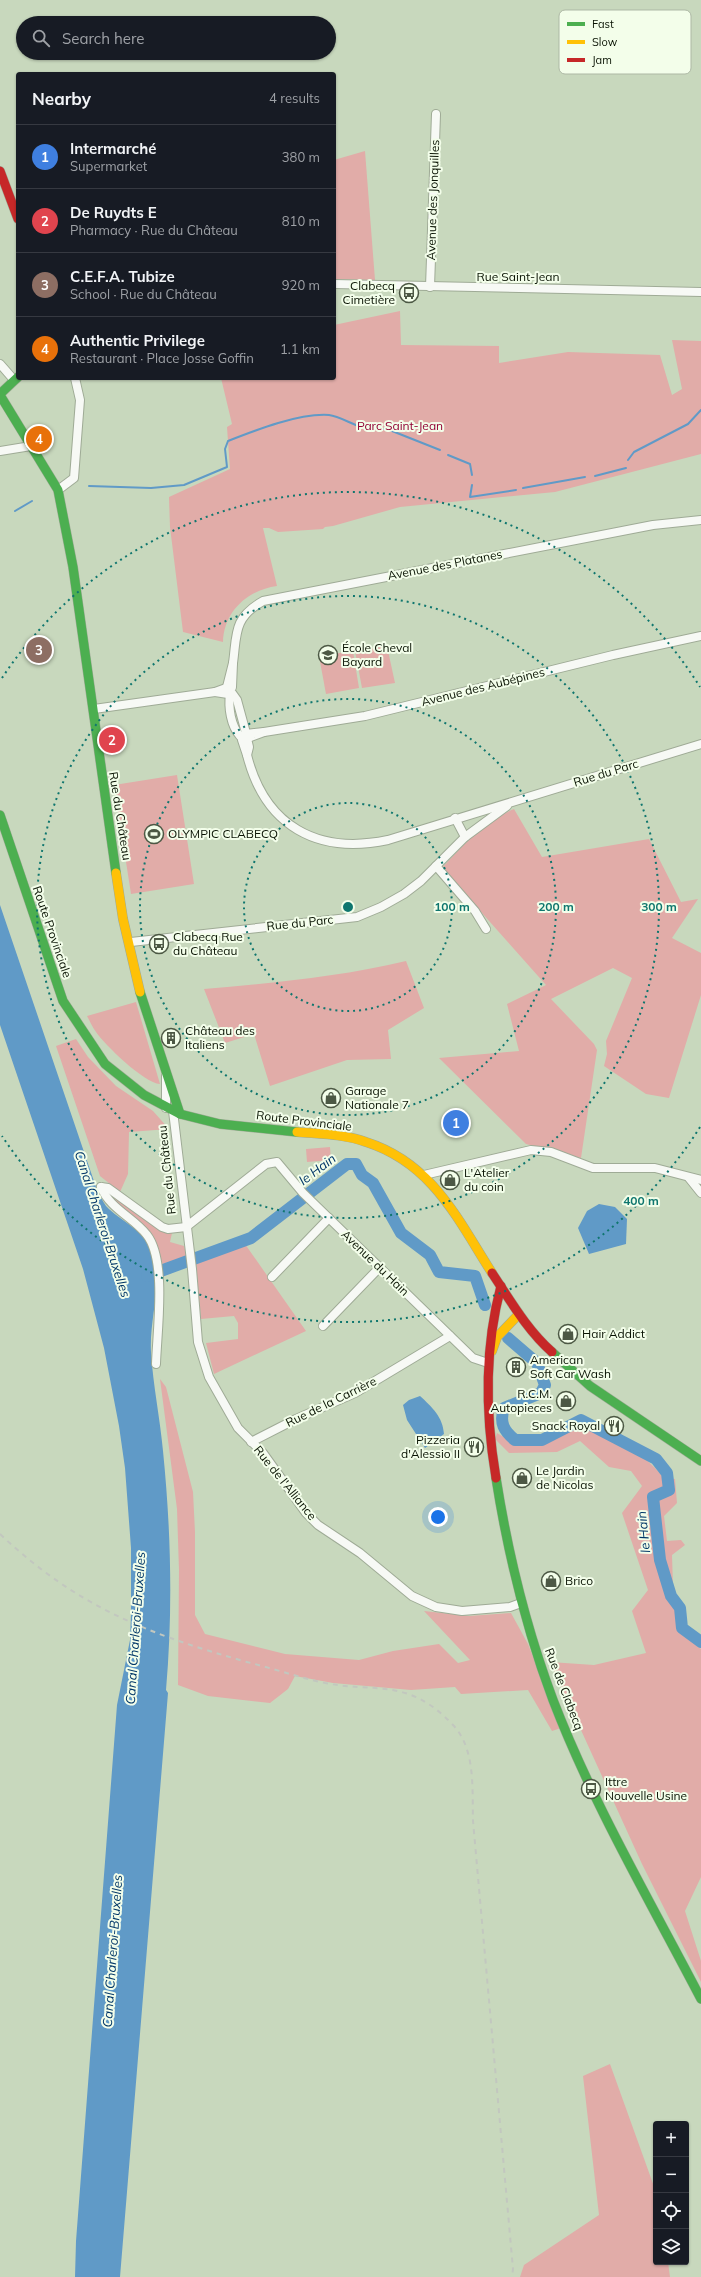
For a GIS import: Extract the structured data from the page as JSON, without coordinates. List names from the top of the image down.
{
  "streets": {
    "street": [
      "Avenue des Jonquilles",
      "Rue Saint-Jean",
      "Avenue des Platanes",
      "Avenue des Aubépines",
      "Rue du Parc",
      "Rue du Château",
      "Route Provinciale",
      "Avenue du Hain",
      "Rue de la Carrière",
      "Rue de l'Alliance",
      "Rue de Clabecq"
    ]
  },
  "crossings": [
    ["Avenue des Jonquilles", "Rue Saint-Jean"],
    ["Avenue des Platanes", "Avenue des Aubépines"],
    ["Avenue des Platanes", "Rue du Parc"],
    ["Rue du Parc", "Rue du Château"],
    ["Rue du Château", "Route Provinciale"],
    ["Rue du Château", "Avenue du Hain"],
    ["Rue du Château", "Rue de l'Alliance"],
    ["Route Provinciale", "Rue de Clabecq"],
    ["Avenue du Hain", "Rue de la Carrière"],
    ["Avenue du Hain", "Rue de l'Alliance"],
    ["Avenue du Hain", "Rue de Clabecq"],
    ["Rue de la Carrière", "Rue de l'Alliance"],
    ["Rue de l'Alliance", "Rue de Clabecq"]
  ],
  "water": ["le Hain", "Canal Charleroi-Bruxelles"],
  "parks": ["Parc Saint-Jean"],
  "places": {
    "bus stop": ["Clabecq Cimetière", "Clabecq Rue du Château", "Ittre Nouvelle Usine"],
    "school or university": ["École Cheval Bayard"],
    "sports": ["OLYMPIC CLABECQ"],
    "building": ["Château des Italiens", "American Soft Car Wash"],
    "shop": [
      "Garage Nationale 7",
      "L'Atelier du coin",
      "Hair Addict",
      "R.C.M. Autopieces",
      "Le Jardin de Nicolas",
      "Brico"
    ],
    "restaurant": ["Snack Royal", "Pizzeria d'Alessio II"]
  },
  "legend": ["Fast", "Slow", "Jam"],
  "page": {
    "search": "Search here",
    "heading": ["Nearby", "4 results"],
    "list": [
      {
        "mark": "1",
        "name": "Intermarché",
        "note": "Supermarket",
        "value": "380 m"
      },
      {
        "mark": "2",
        "name": "De Ruydts E",
        "note": "Pharmacy · Rue du Château",
        "value": "810 m"
      },
      {
        "mark": "3",
        "name": "C.E.F.A. Tubize",
        "note": "School · Rue du Château",
        "value": "920 m"
      },
      {
        "mark": "4",
        "name": "Authentic Privilege",
        "note": "Restaurant · Place Josse Goffin",
        "value": "1.1 km"
      }
    ],
    "pins": [
      "4",
      "3",
      "2",
      "1"
    ],
    "map_buttons": ["+", "−"]
  },
  "rings": [
    "100 m",
    "200 m",
    "300 m",
    "400 m"
  ]
}
